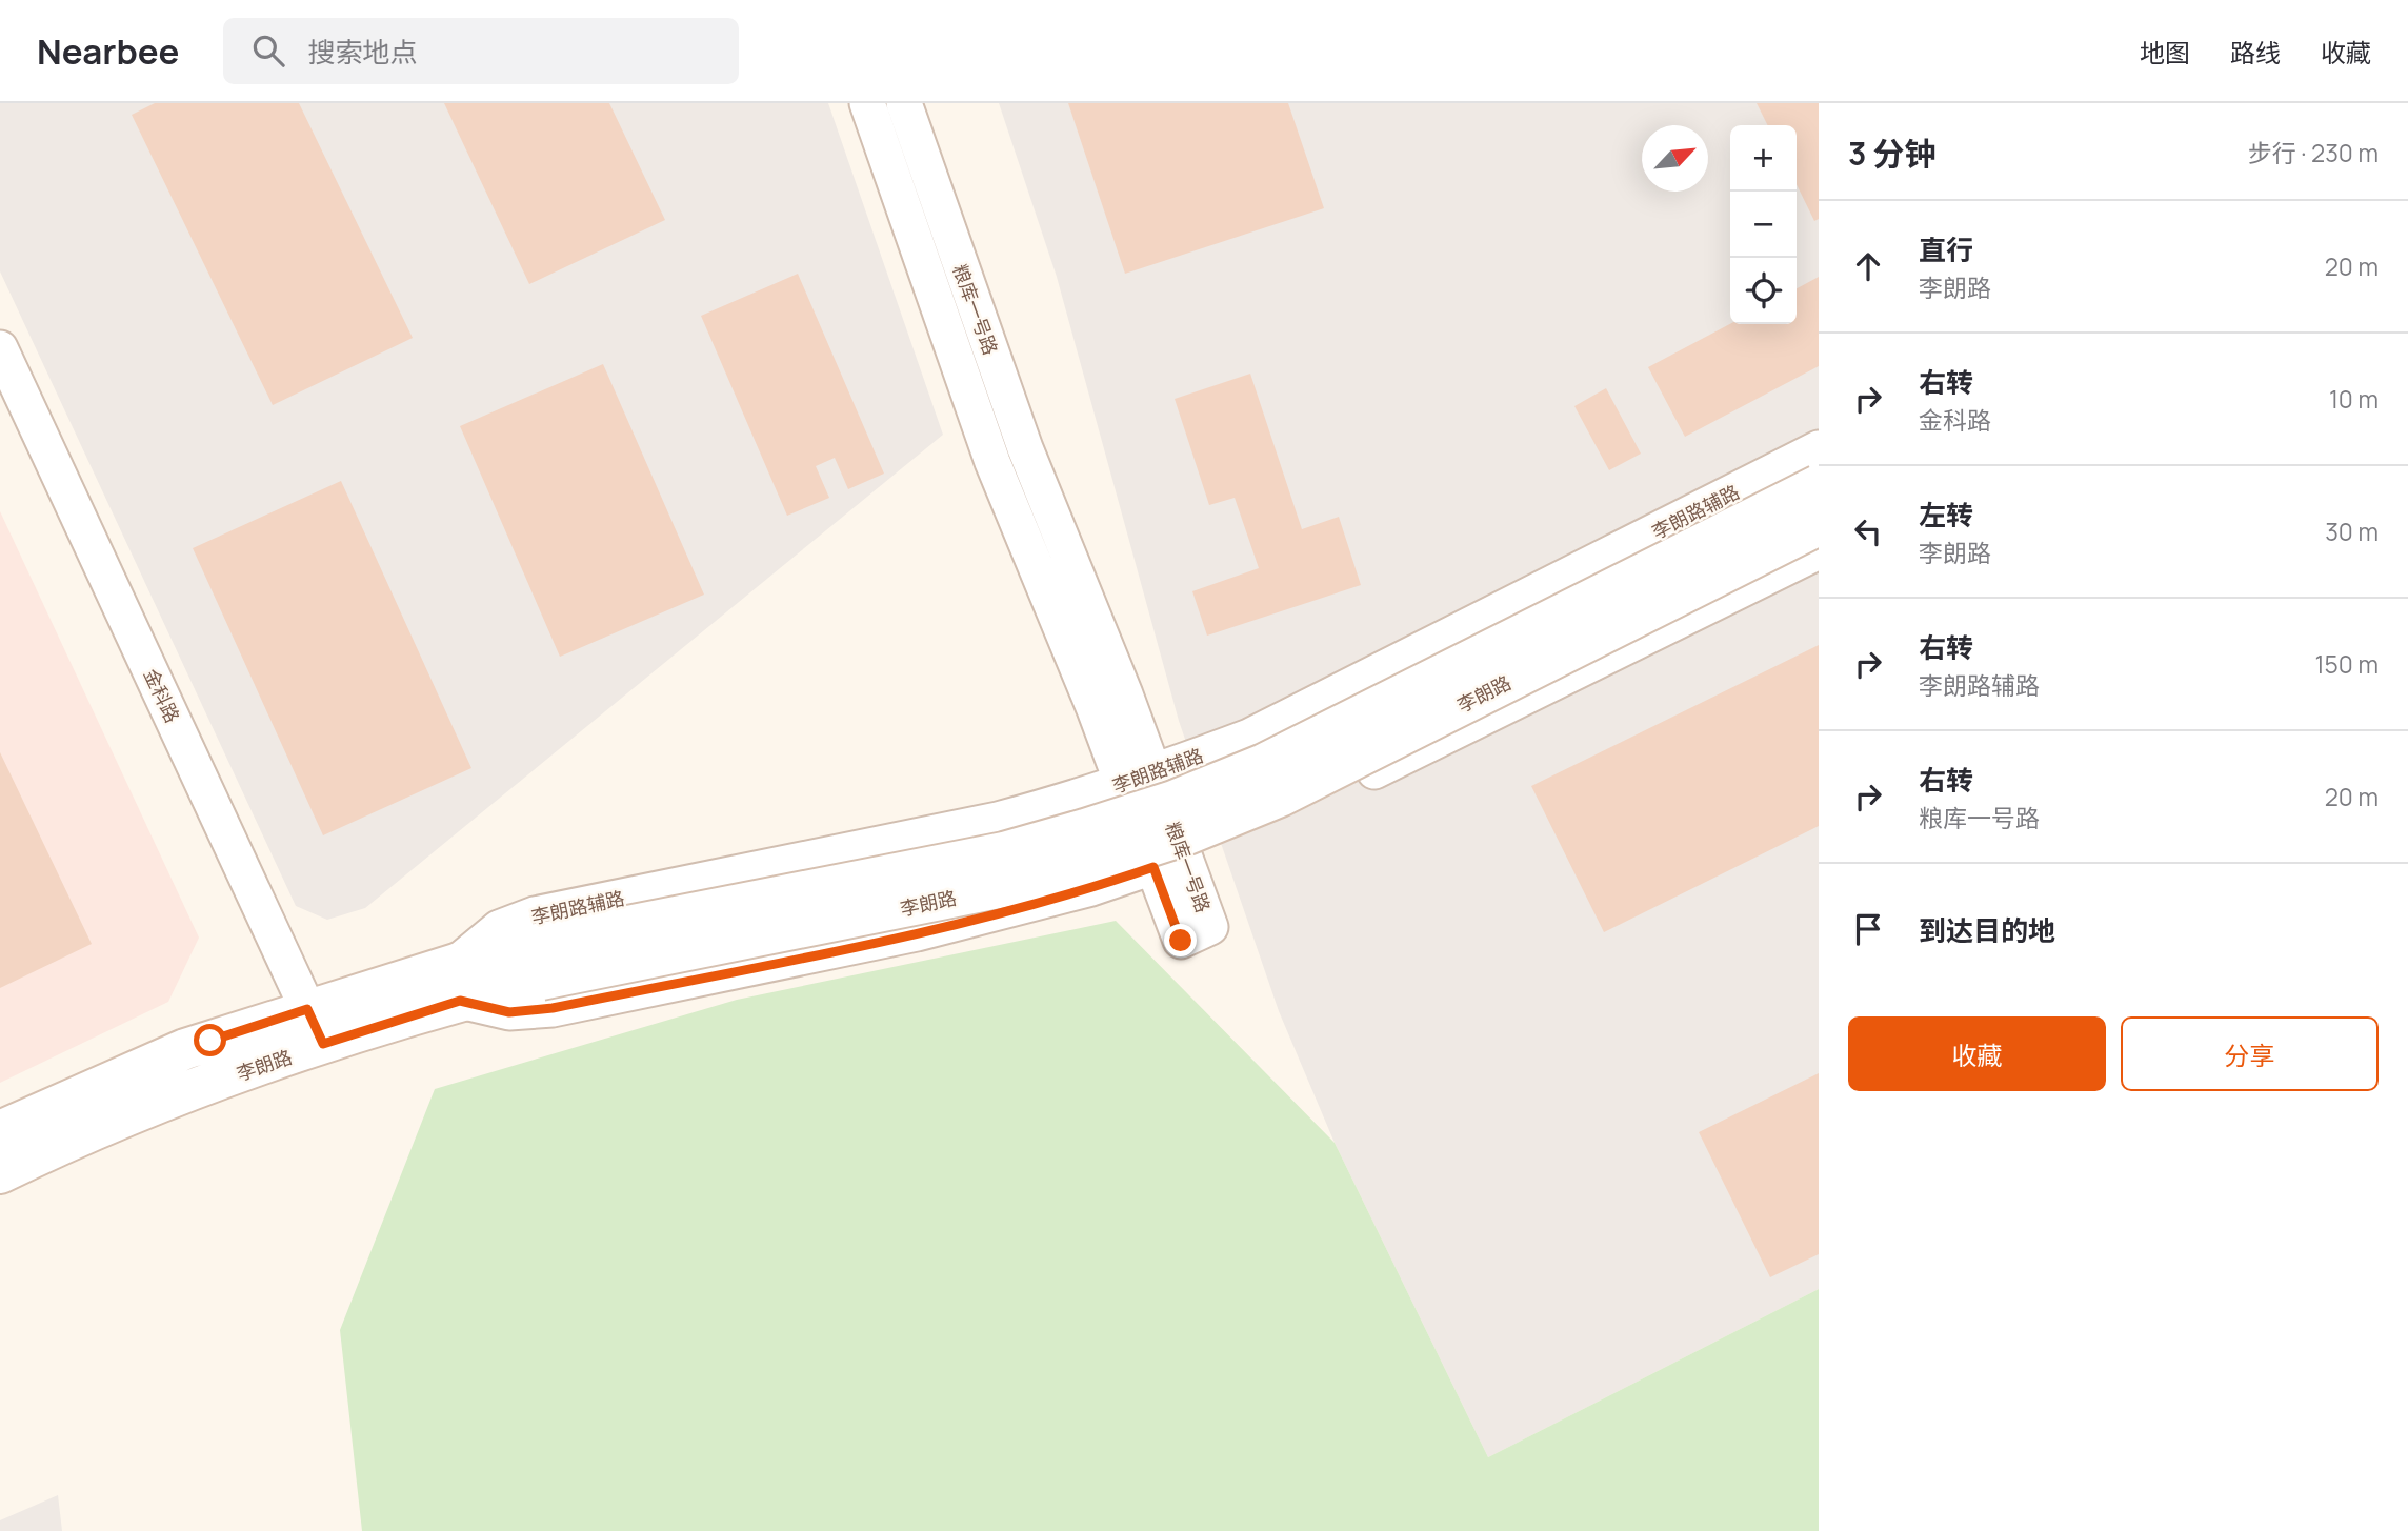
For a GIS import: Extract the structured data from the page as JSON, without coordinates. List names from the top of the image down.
{
  "streets": {
    "street": [
      "粮库一号路",
      "李朗路辅路",
      "李朗路",
      "金科路"
    ]
  },
  "crossings": [
    ["粮库一号路", "李朗路辅路"],
    ["李朗路辅路", "李朗路"],
    ["李朗路", "金科路"]
  ],
  "north": "top right",
  "page": {
    "header": "Nearbee",
    "search": "搜索地点",
    "nav": ["地图", "路线", "收藏"],
    "heading": ["3 分钟", "步行 · 230 m"],
    "map_buttons": ["+", "−"],
    "list": [
      ["直行", "李朗路", "20 m"],
      ["右转", "金科路", "10 m"],
      ["左转", "李朗路", "30 m"],
      ["右转", "李朗路辅路", "150 m"],
      ["右转", "粮库一号路", "20 m"],
      "到达目的地"
    ],
    "buttons": ["收藏", "分享"]
  }
}
